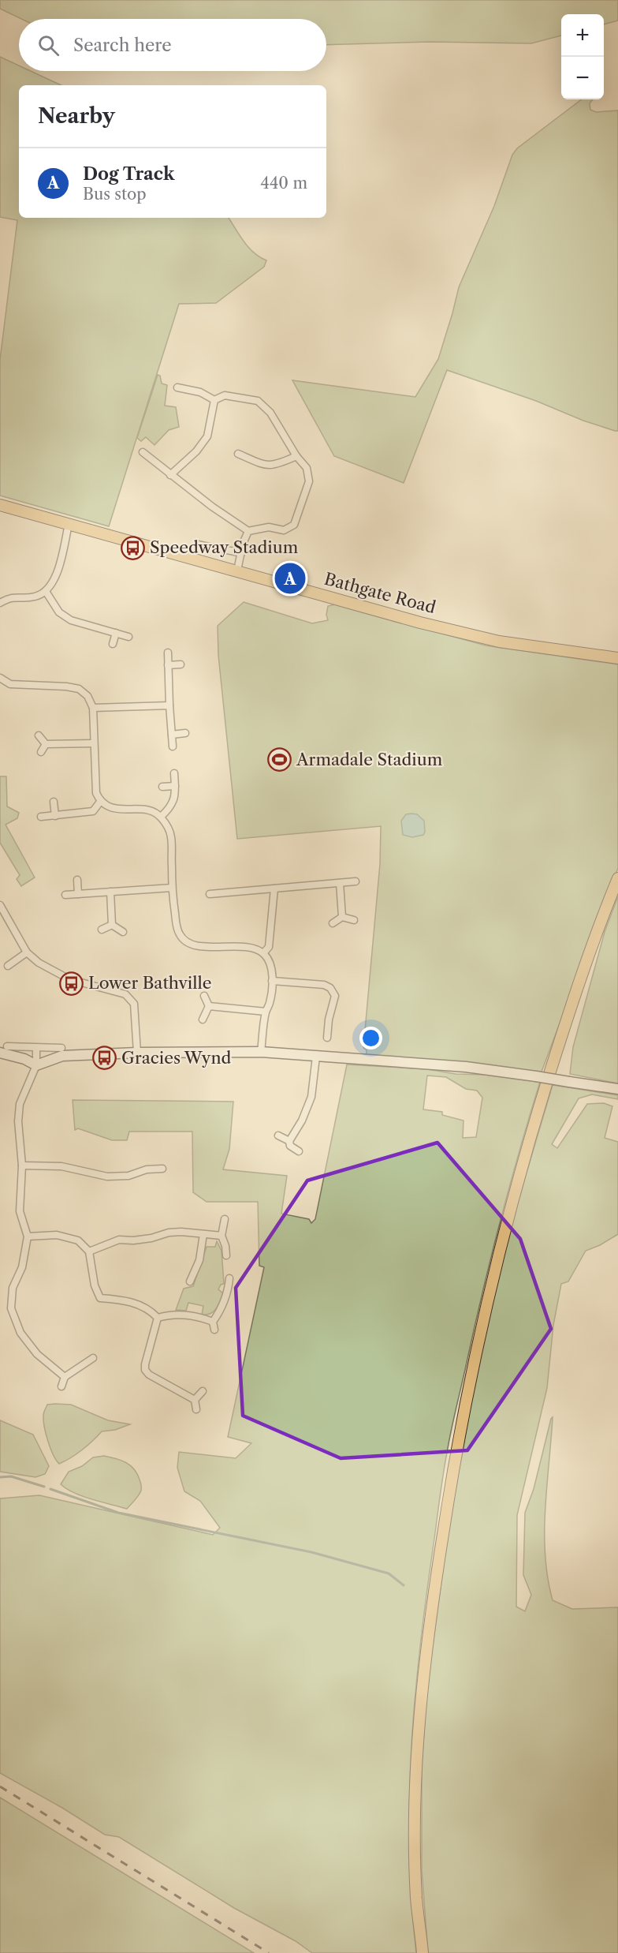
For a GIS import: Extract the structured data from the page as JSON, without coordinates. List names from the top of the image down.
{
  "streets": {
    "main road": ["Bathgate Road"]
  },
  "places": {
    "bus stop": ["Speedway Stadium", "Lower Bathville", "Gracies Wynd"],
    "sports": ["Armadale Stadium"]
  },
  "page": {
    "map_buttons": ["+", "−"],
    "search": "Search here",
    "heading": "Nearby",
    "list": [
      {
        "mark": "A",
        "name": "Dog Track",
        "note": "Bus stop",
        "value": "440 m"
      }
    ],
    "pins": "A"
  }
}
